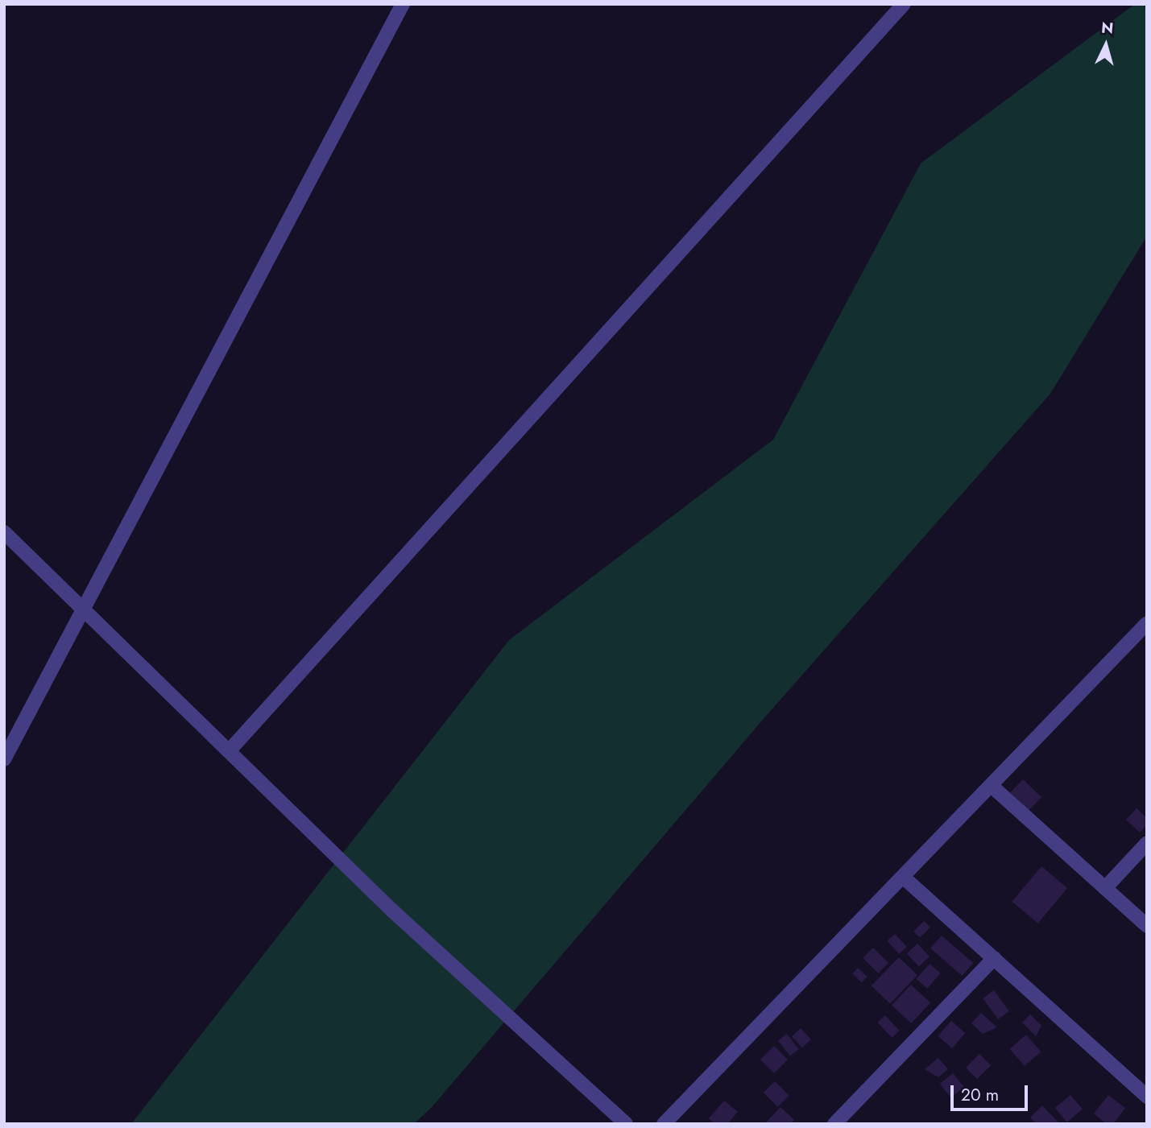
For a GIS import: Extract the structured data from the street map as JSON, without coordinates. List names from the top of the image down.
{
  "scale_bar": "20 m",
  "north": "top"
}
